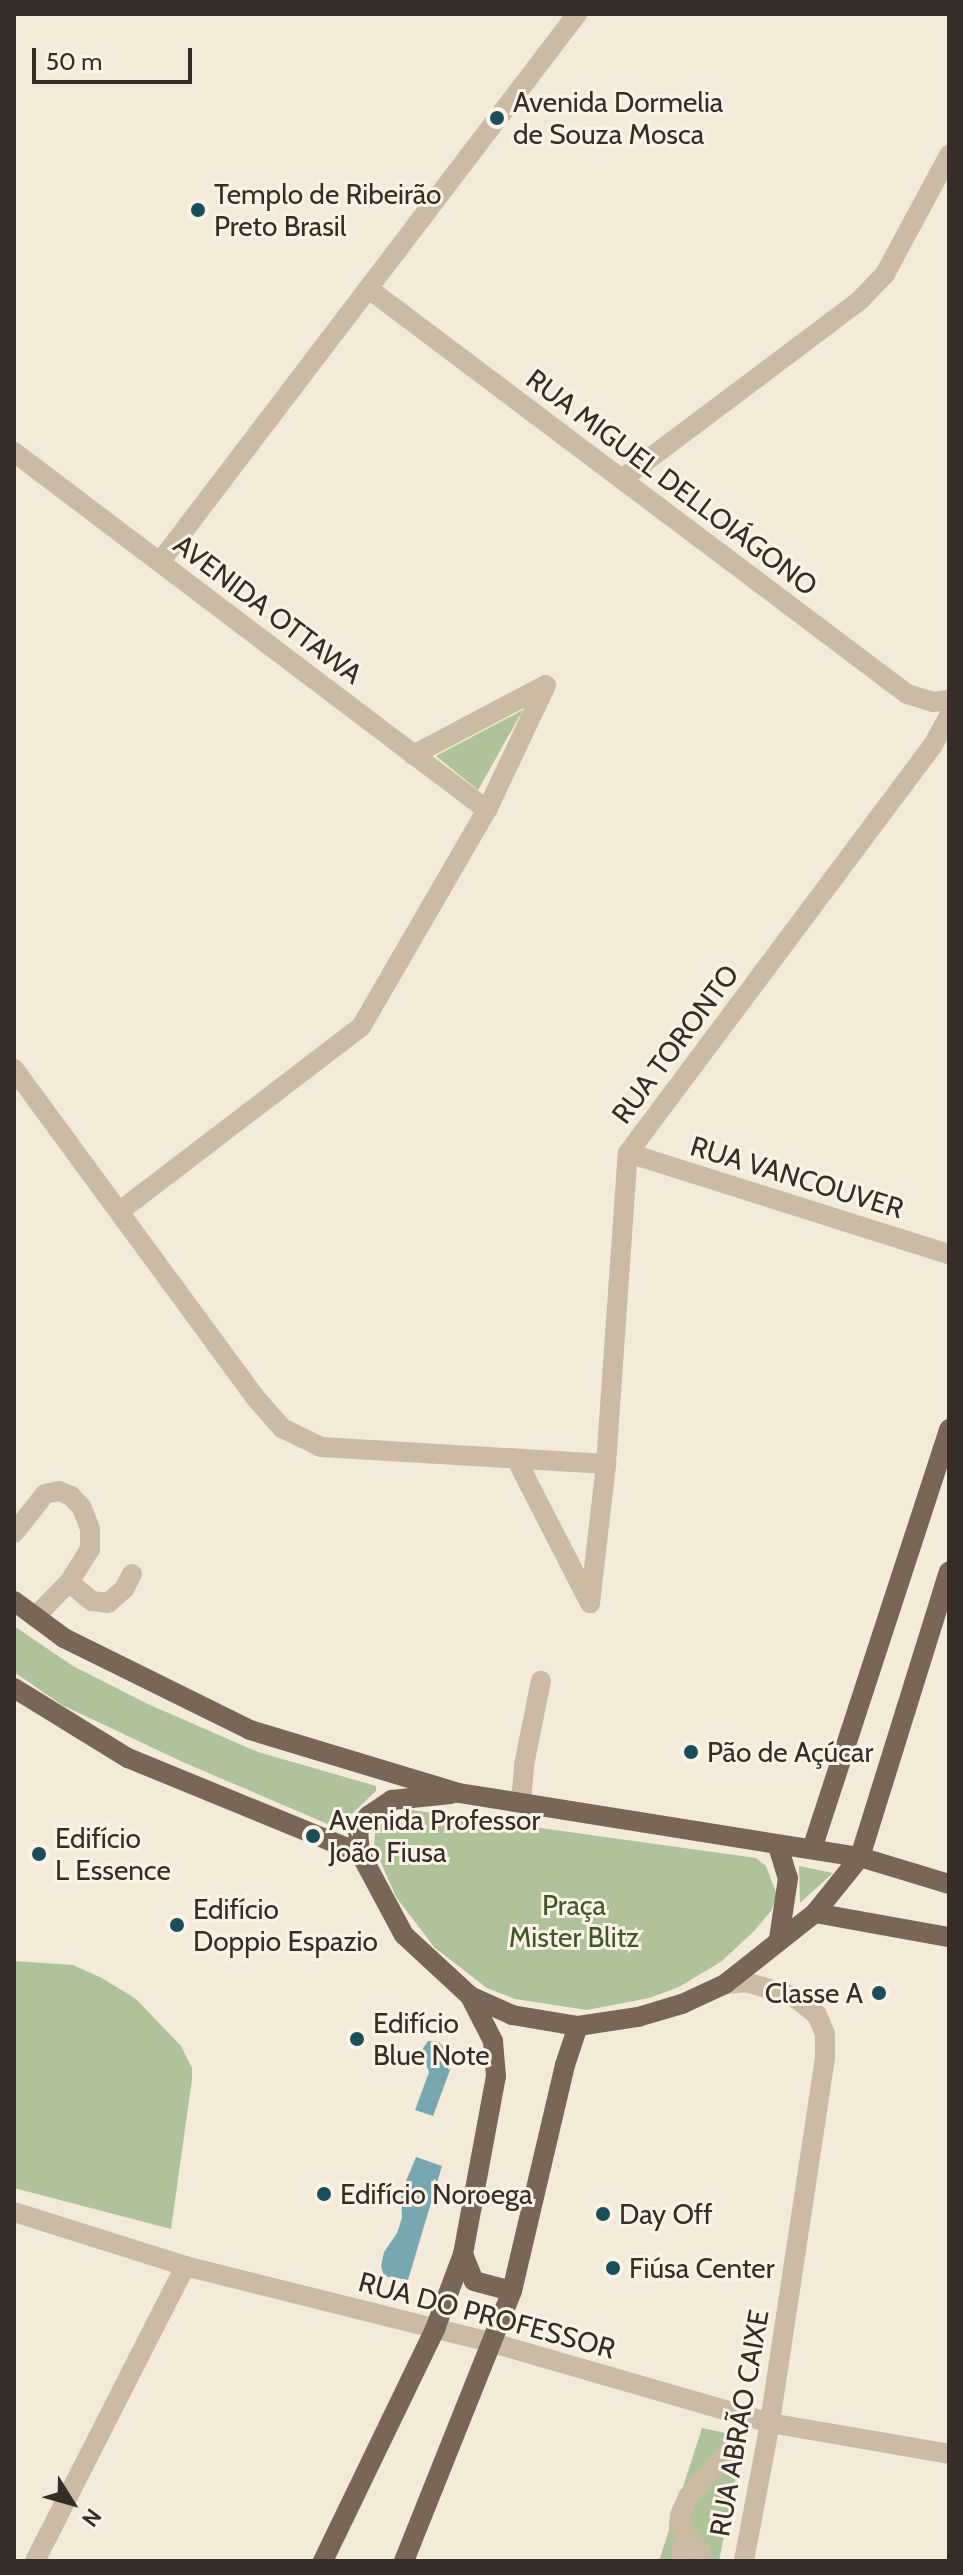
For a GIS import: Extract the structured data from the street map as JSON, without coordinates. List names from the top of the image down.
{
  "streets": {
    "street": [
      "RUA MIGUEL DELLOIÁGONO",
      "AVENIDA OTTAWA",
      "RUA TORONTO",
      "RUA VANCOUVER",
      "RUA DO PROFESSOR",
      "RUA ABRÃO CAIXE"
    ]
  },
  "crossings": [
    ["RUA TORONTO", "RUA VANCOUVER"],
    ["RUA DO PROFESSOR", "RUA ABRÃO CAIXE"]
  ],
  "parks": ["Praça Mister Blitz"],
  "places": [
    "Avenida Dormelia de Souza Mosca",
    "Templo de Ribeirão Preto Brasil",
    "Pão de Açúcar",
    "Avenida Professor João Fiusa",
    "Edifício L Essence",
    "Edifício Doppio Espazio",
    "Classe A",
    "Edifício Blue Note",
    "Edifício Noroega",
    "Day Off",
    "Fiúsa Center"
  ],
  "scale_bar": "50 m",
  "north": "bottom right"
}
